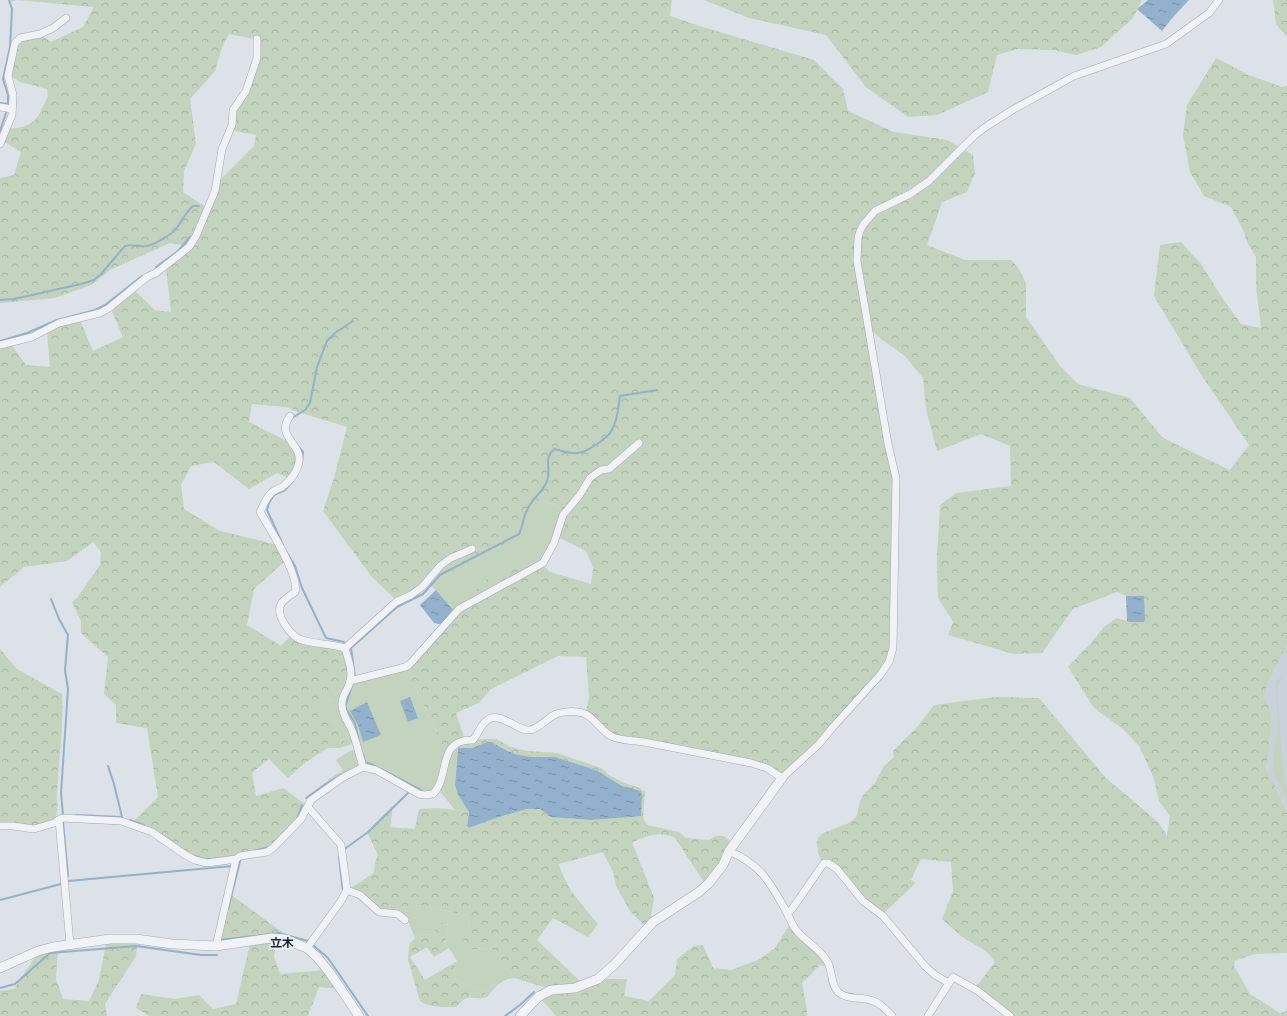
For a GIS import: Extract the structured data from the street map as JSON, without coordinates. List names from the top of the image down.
{
  "districts": ["立木"]
}
